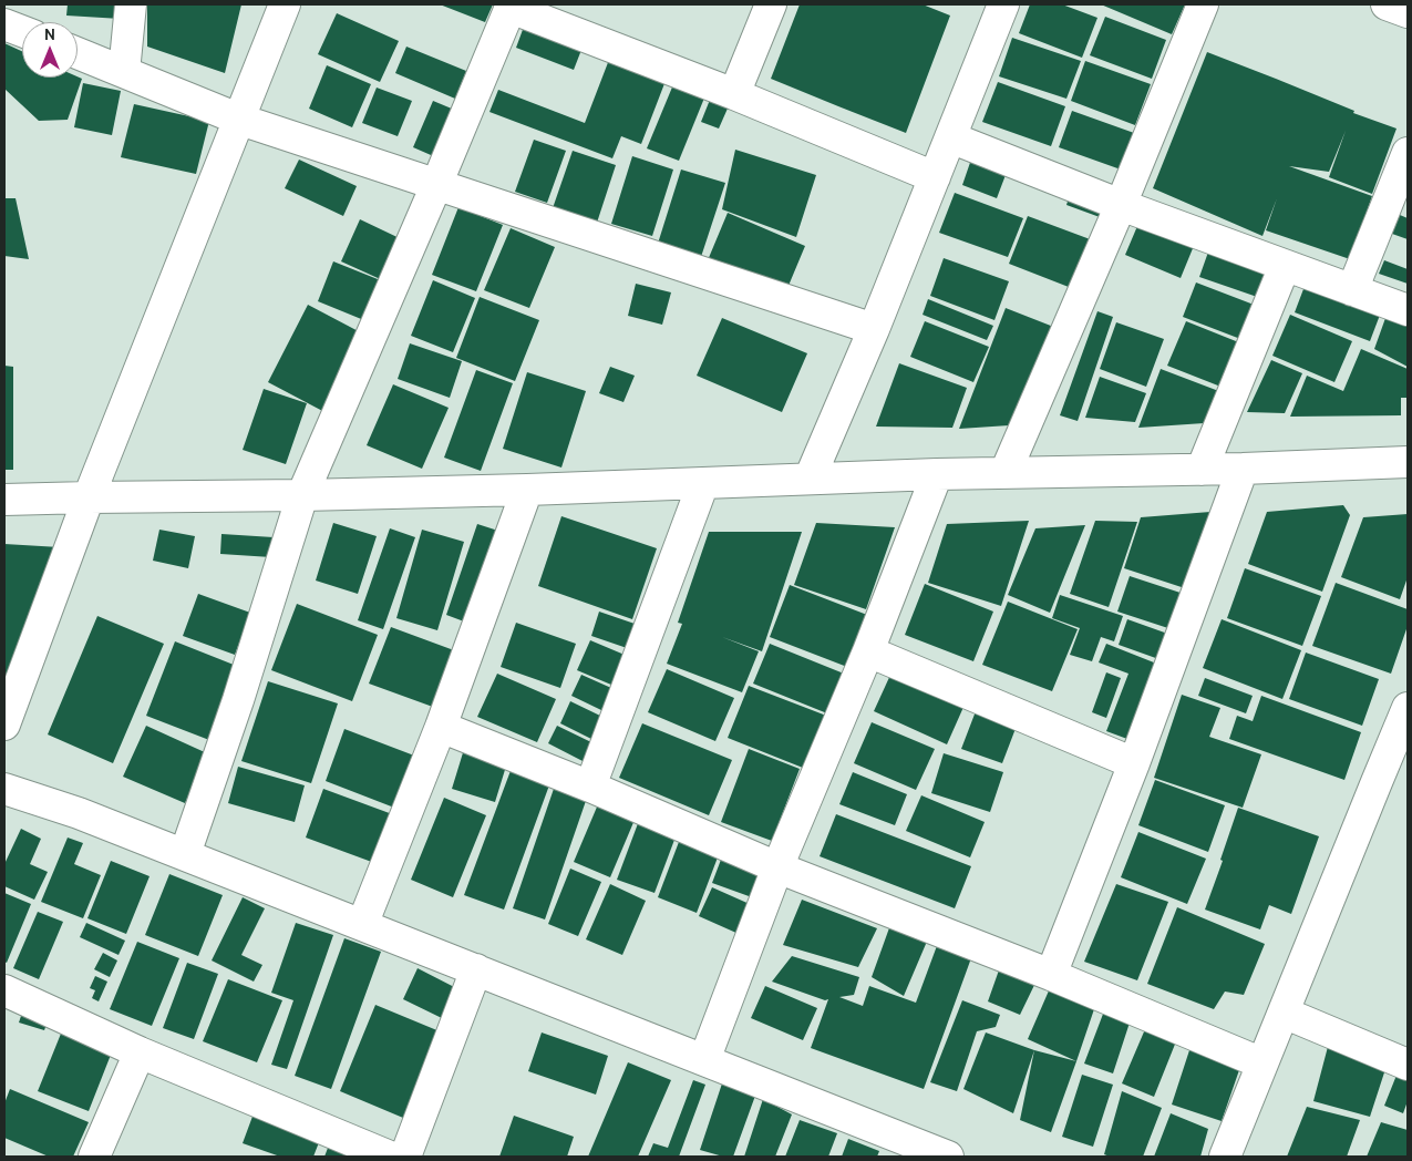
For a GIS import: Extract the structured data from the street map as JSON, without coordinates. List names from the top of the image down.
{
  "north": "top"
}
